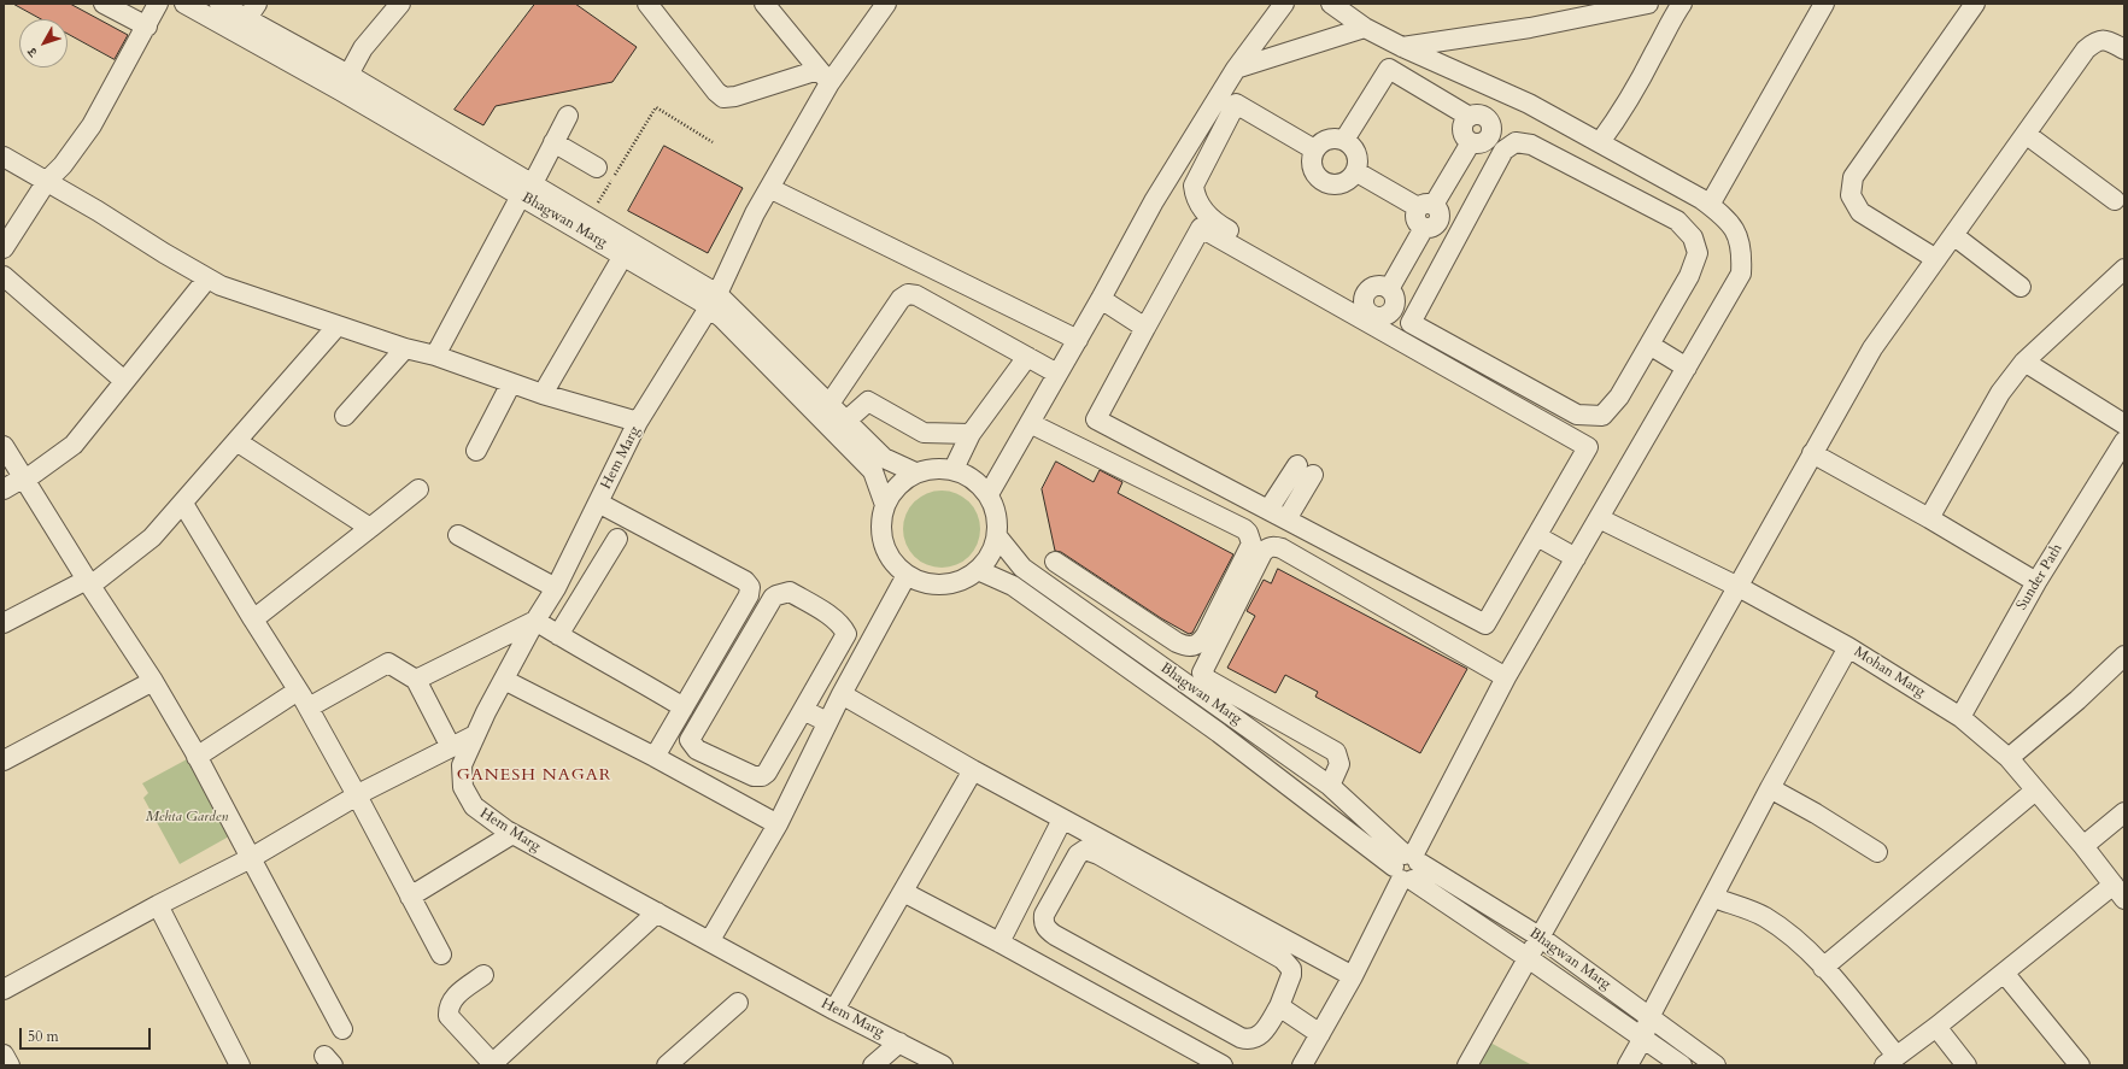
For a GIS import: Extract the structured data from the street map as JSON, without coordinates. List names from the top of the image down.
{
  "streets": {
    "street": [
      "Bhagwan Marg",
      "Hem Marg",
      "Sunder Path",
      "Mohan Marg"
    ]
  },
  "crossings": [
    ["Bhagwan Marg", "Hem Marg"],
    ["Sunder Path", "Mohan Marg"]
  ],
  "districts": ["GANESH NAGAR"],
  "parks": ["Mehta Garden"],
  "scale_bar": "50 m",
  "north": "bottom left"
}
